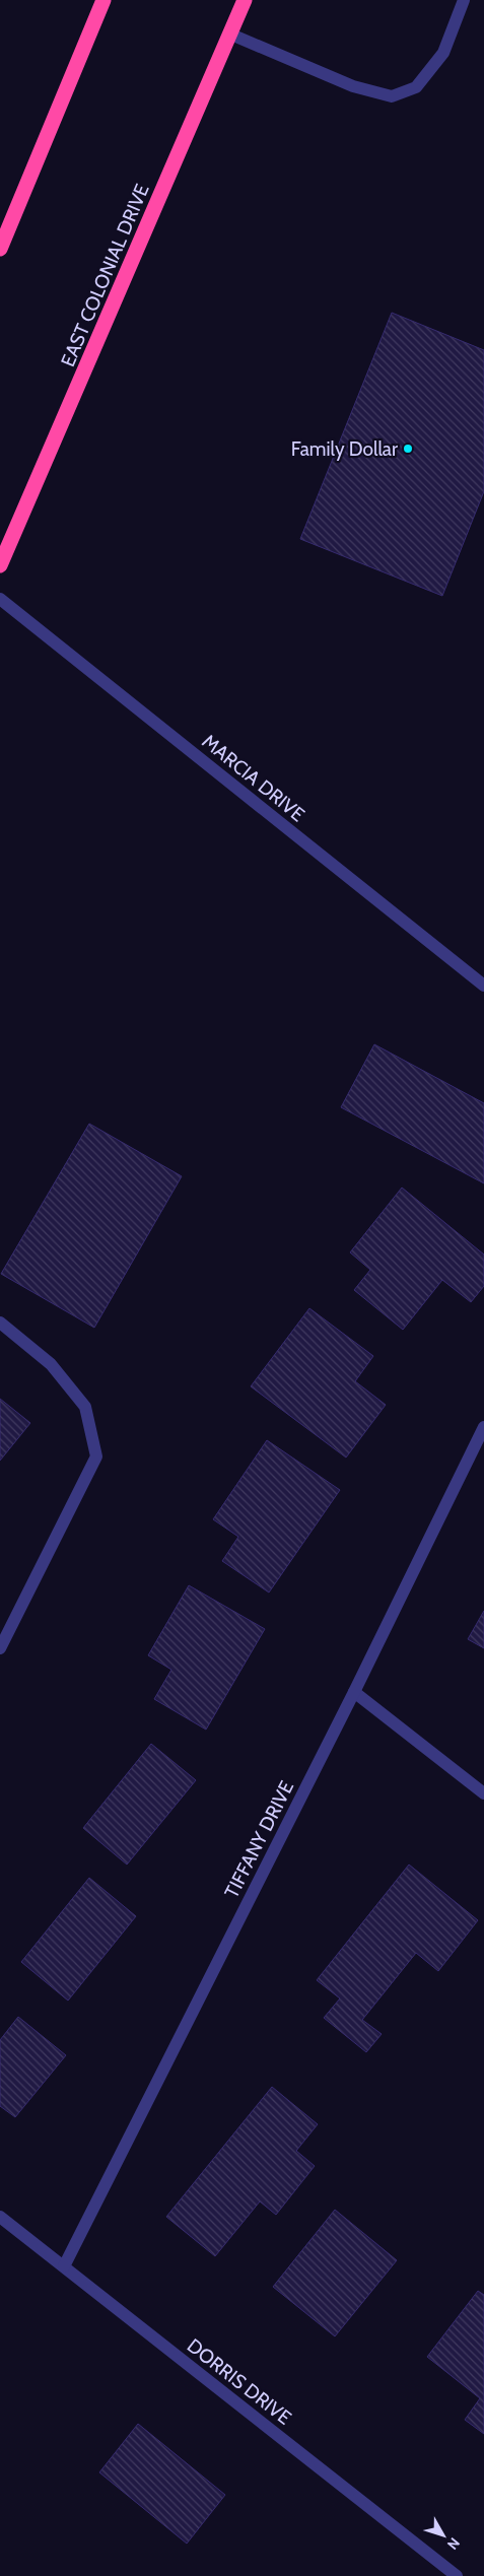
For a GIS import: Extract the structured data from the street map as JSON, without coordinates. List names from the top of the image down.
{
  "streets": {
    "highway": ["EAST COLONIAL DRIVE"],
    "street": ["MARCIA DRIVE", "TIFFANY DRIVE", "DORRIS DRIVE"]
  },
  "crossings": [
    ["TIFFANY DRIVE", "DORRIS DRIVE"]
  ],
  "places": ["Family Dollar"],
  "north": "bottom right"
}
